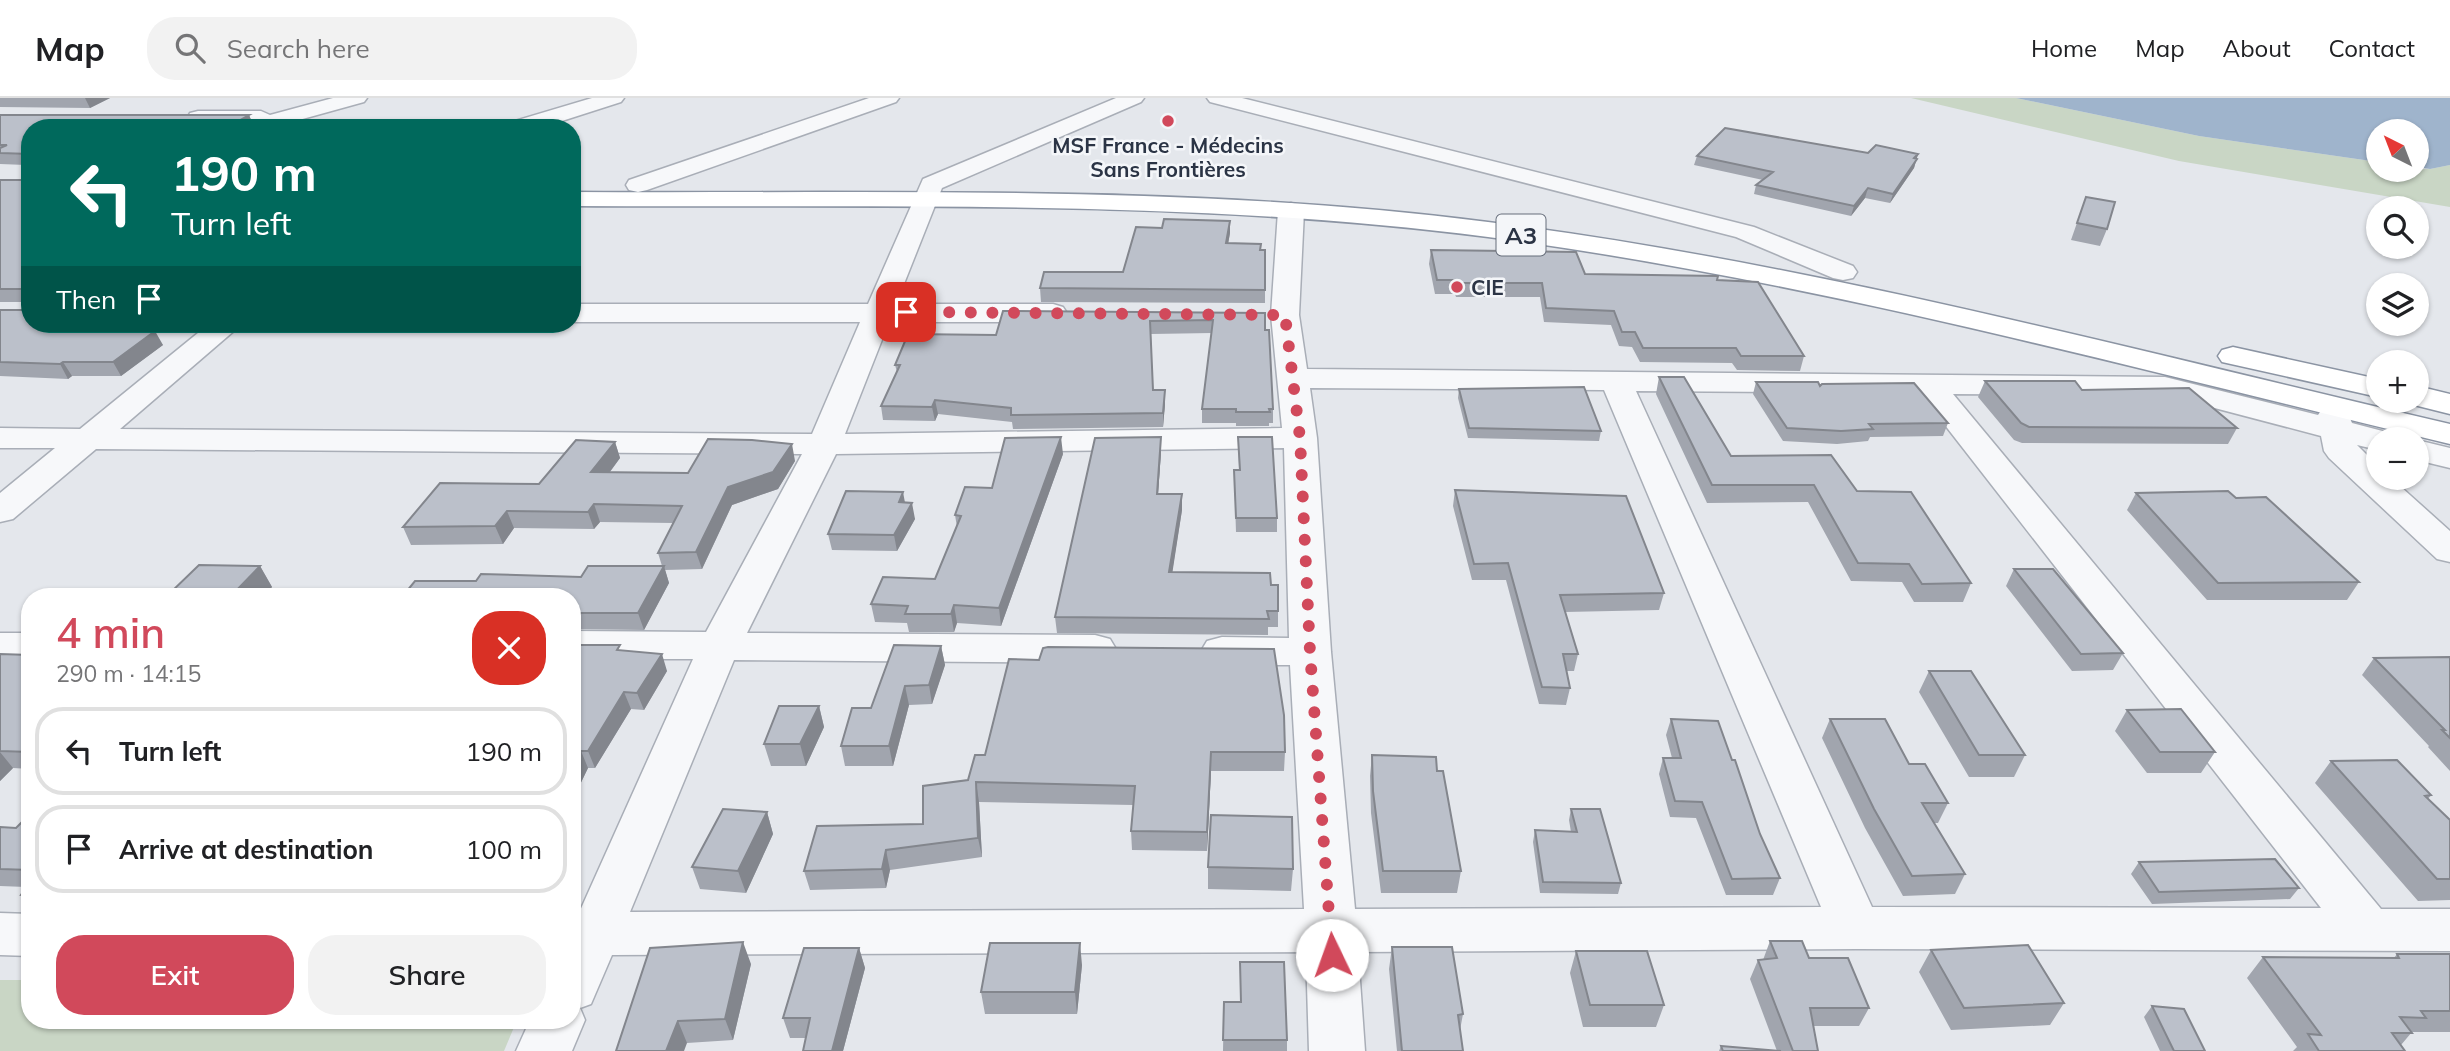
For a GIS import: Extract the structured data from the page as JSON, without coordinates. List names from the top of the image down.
{
  "streets": {
    "highway": ["A3"]
  },
  "places": ["MSF France - Médecins Sans Frontières", "CIE"],
  "north": "top left",
  "page": {
    "header": "Map",
    "search": "Search here",
    "nav": [
      "Home",
      "Map",
      "About",
      "Contact"
    ],
    "map_buttons": ["+", "−"],
    "turn": ["190 m", "Turn left"],
    "then": "Then",
    "heading": ["4 min", "290 m · 14:15"],
    "list": [
      {
        "name": "Turn left",
        "value": "190 m"
      },
      {
        "name": "Arrive at destination",
        "value": "100 m"
      }
    ],
    "buttons": ["Exit", "Share"]
  }
}
